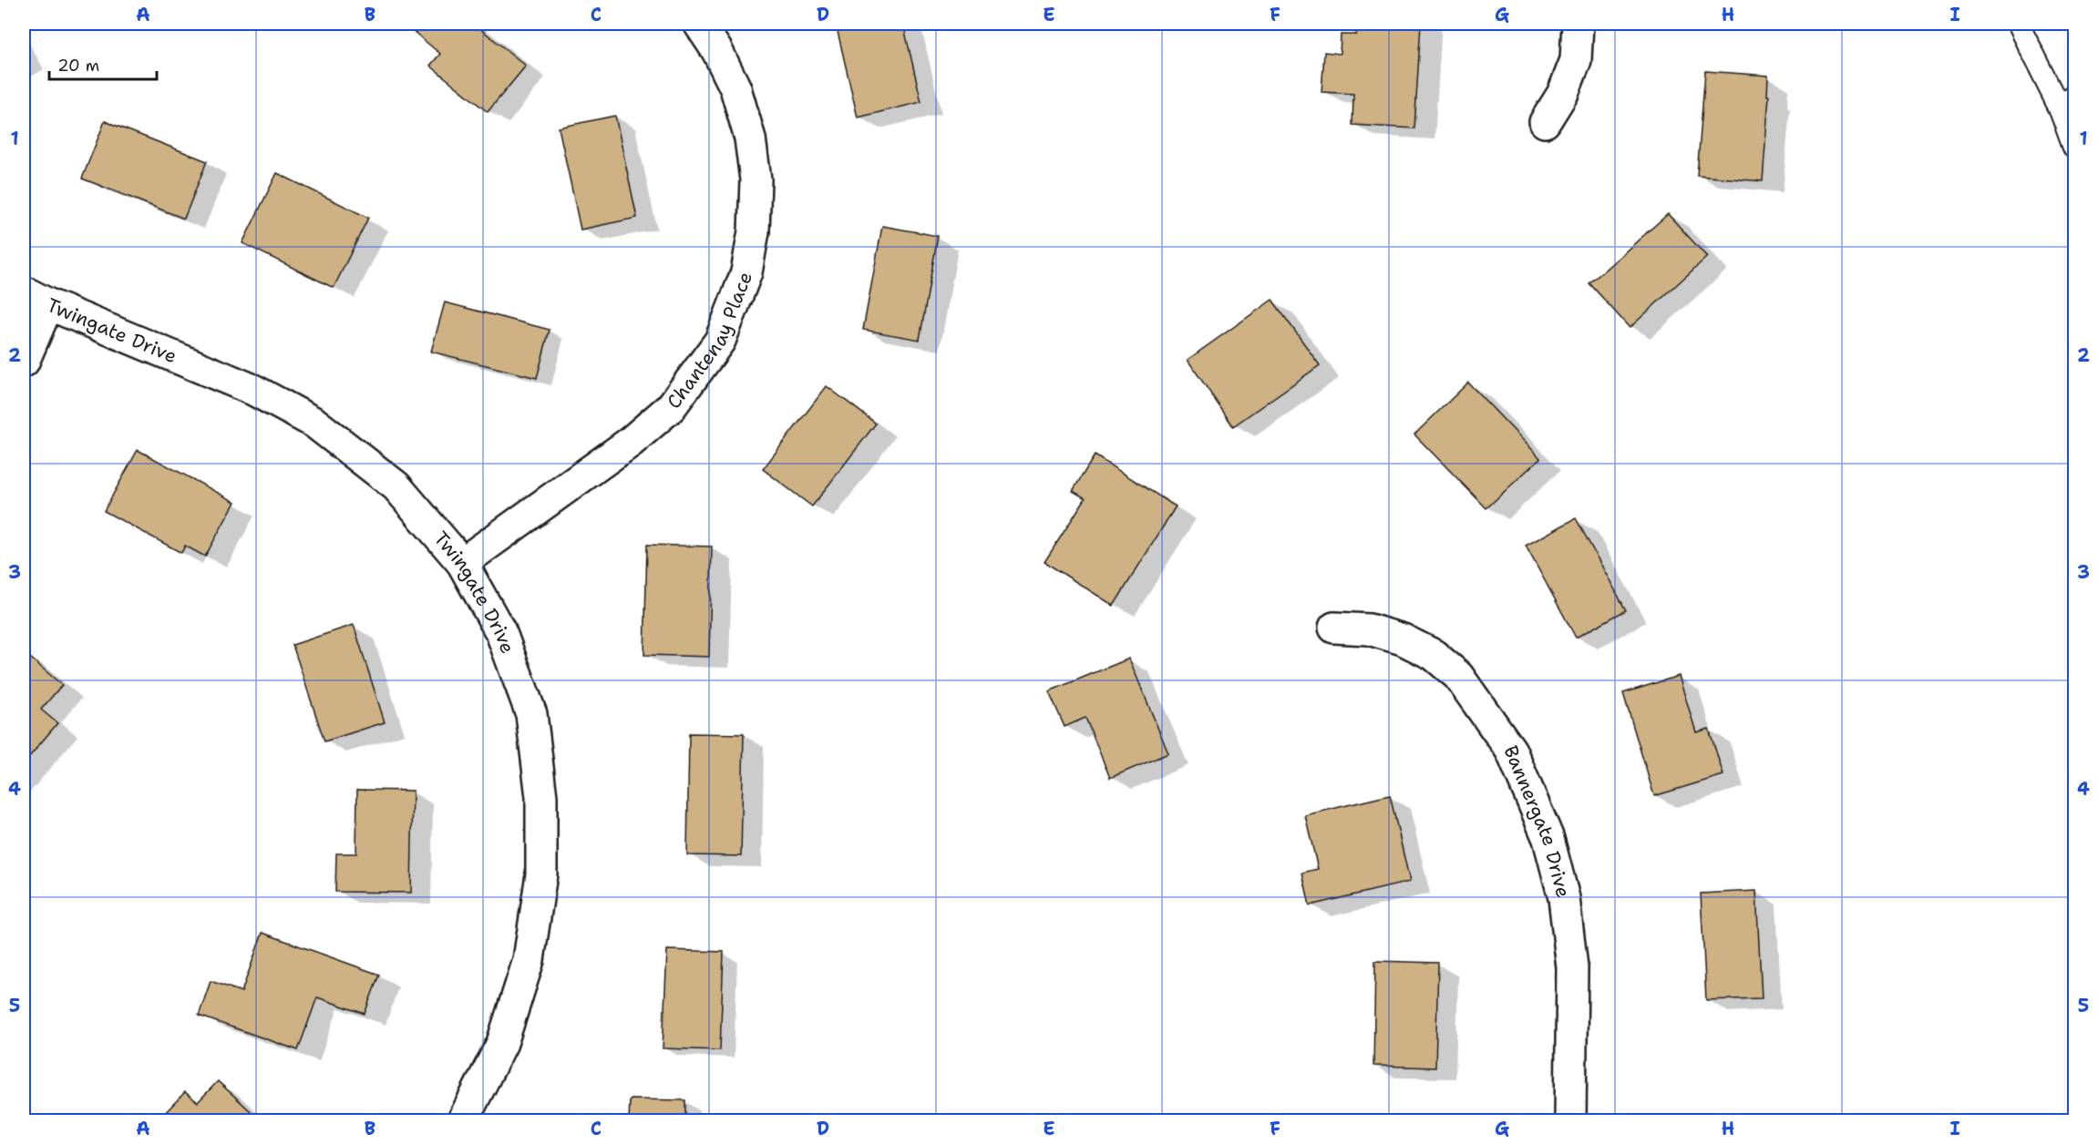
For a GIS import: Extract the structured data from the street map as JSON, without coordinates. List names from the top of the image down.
{
  "streets": {
    "street": ["Twingate Drive", "Chantenay Place", "Bannergate Drive"]
  },
  "crossings": [
    ["Twingate Drive", "Chantenay Place"]
  ],
  "scale_bar": "20 m",
  "grid": {
    "columns": [
      "A",
      "B",
      "C",
      "D",
      "E",
      "F",
      "G",
      "H",
      "I"
    ],
    "rows": [
      "1",
      "2",
      "3",
      "4",
      "5"
    ]
  }
}
